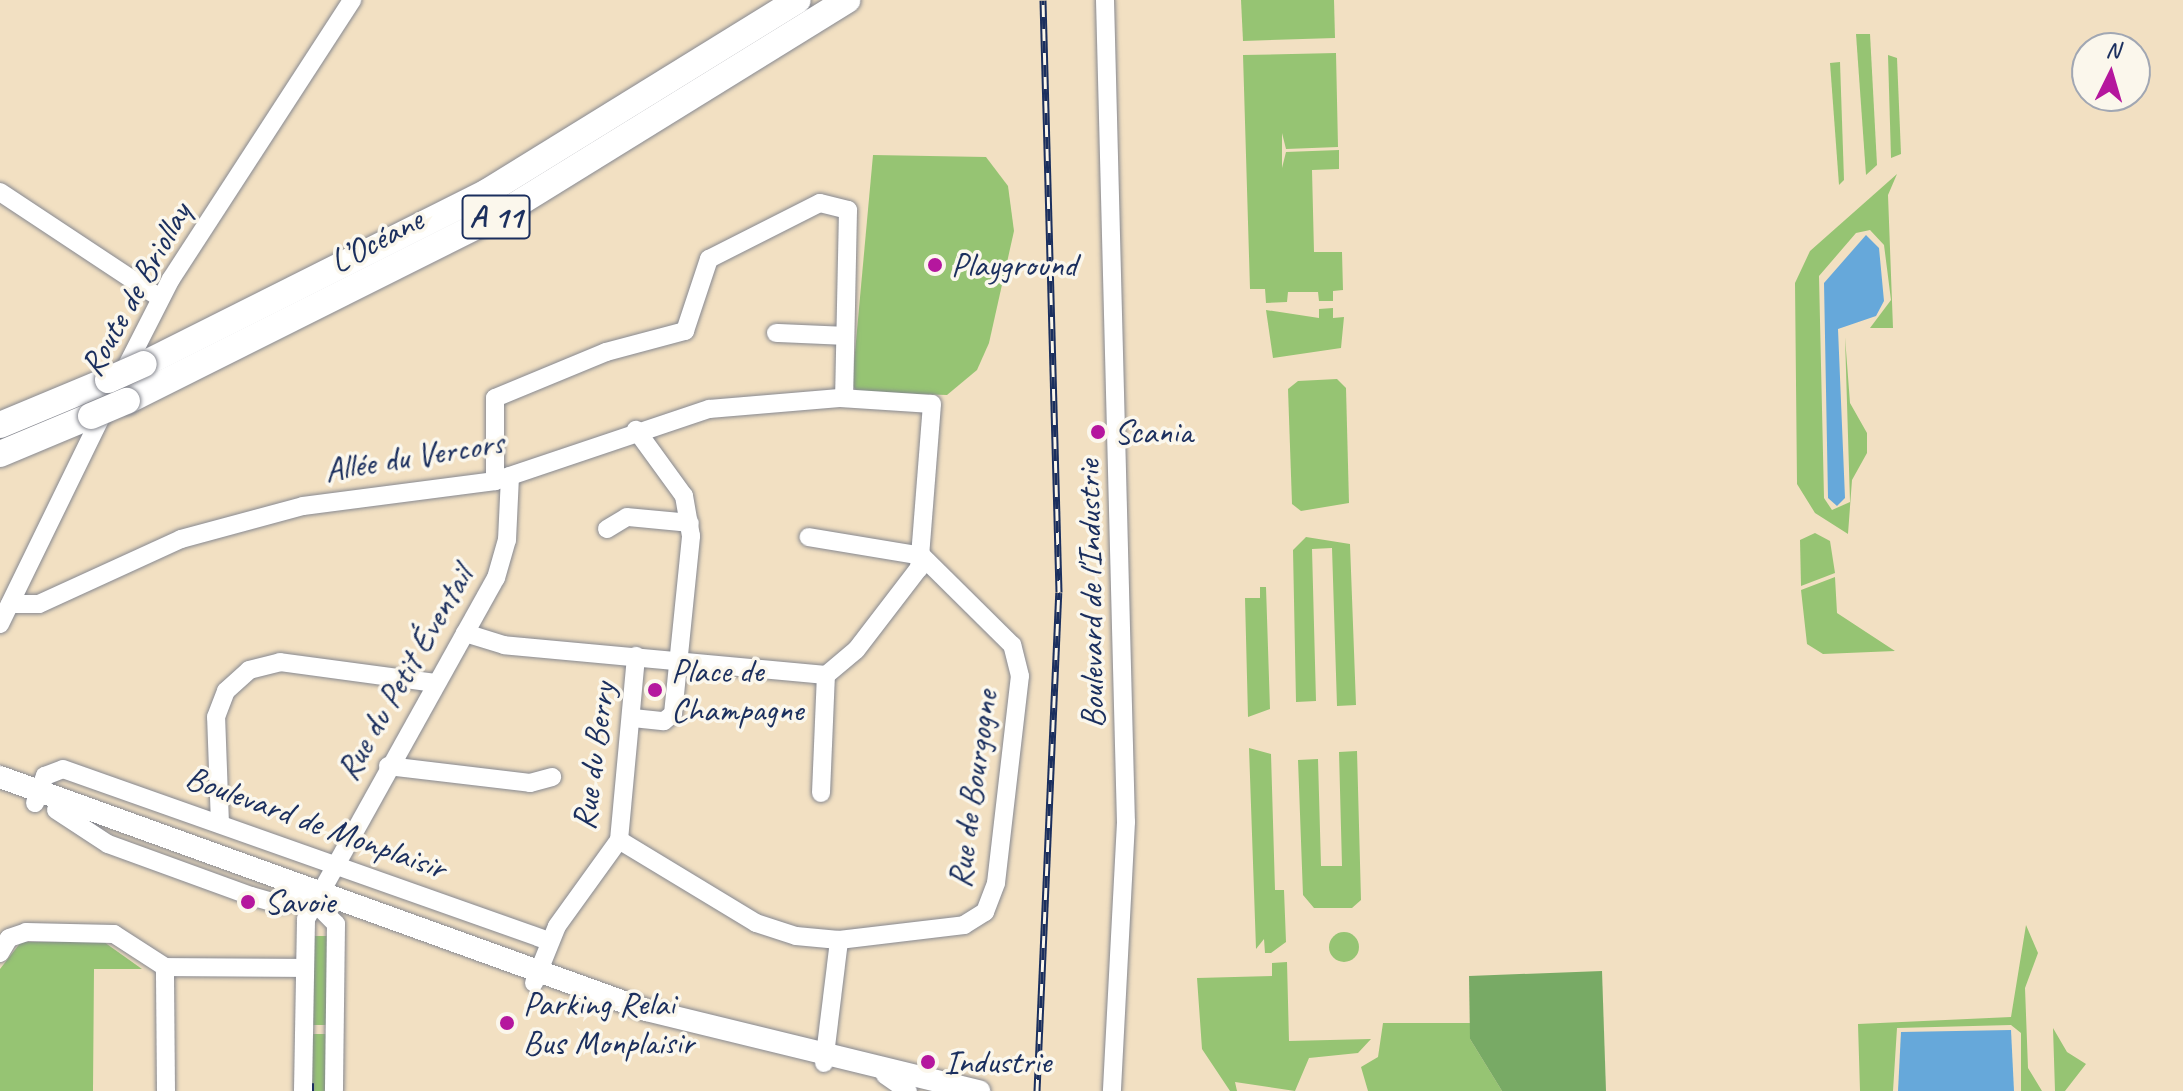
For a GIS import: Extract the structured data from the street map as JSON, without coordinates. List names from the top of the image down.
{
  "streets": {
    "highway": ["A 11", "L’Océane"],
    "main road": ["Boulevard de Monplaisir"],
    "street": [
      "Route de Briollay",
      "Allée du Vercors",
      "Boulevard de l'Industrie",
      "Rue du Petit Éventail",
      "Rue du Berry",
      "Rue de Bourgogne"
    ]
  },
  "crossings": [
    ["Route de Briollay", "Allée du Vercors"],
    ["Allée du Vercors", "Rue du Petit Éventail"],
    ["Allée du Vercors", "Rue de Bourgogne"],
    ["Rue du Petit Éventail", "Boulevard de Monplaisir"],
    ["Rue du Berry", "Rue de Bourgogne"],
    ["Rue du Berry", "Boulevard de Monplaisir"]
  ],
  "places": [
    "Playground",
    "Scania",
    "Place de Champagne",
    "Savoie",
    "Parking Relai Bus Monplaisir",
    "Industrie"
  ],
  "north": "top"
}
